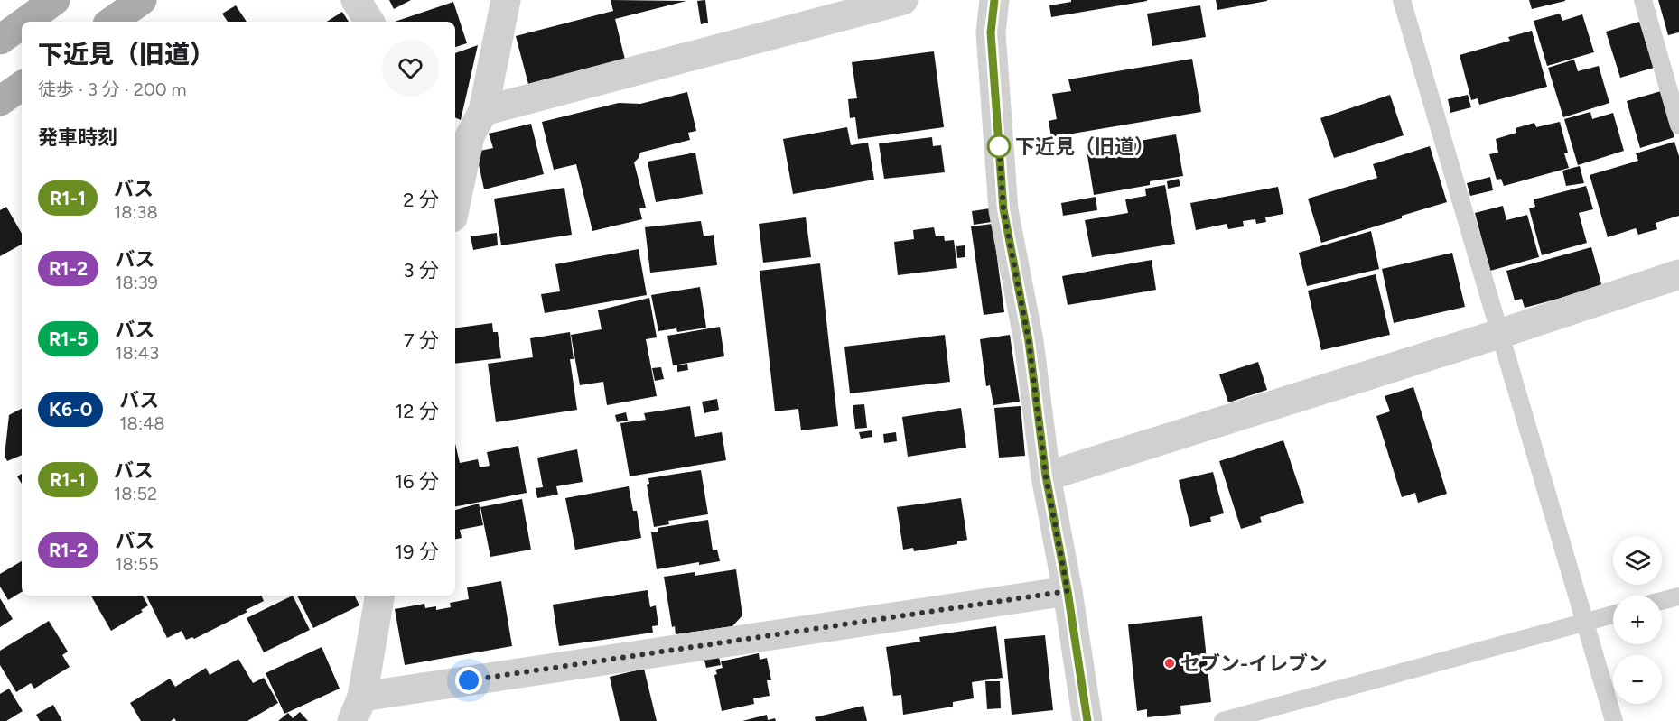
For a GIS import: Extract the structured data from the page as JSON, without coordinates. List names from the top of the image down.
{
  "places": ["下近見（旧道）", "セブン-イレブン"],
  "lines": ["bus line R1-1"],
  "page": {
    "heading": [
      ["下近見（旧道）", "徒歩 · 3 分 · 200 m"],
      "発車時刻"
    ],
    "list": [
      {
        "mark": "R1-1",
        "name": "バス",
        "note": "18:38",
        "value": "2 分"
      },
      {
        "mark": "R1-2",
        "name": "バス",
        "note": "18:39",
        "value": "3 分"
      },
      {
        "mark": "R1-5",
        "name": "バス",
        "note": "18:43",
        "value": "7 分"
      },
      {
        "mark": "K6-0",
        "name": "バス",
        "note": "18:48",
        "value": "12 分"
      },
      {
        "mark": "R1-1",
        "name": "バス",
        "note": "18:52",
        "value": "16 分"
      },
      {
        "mark": "R1-2",
        "name": "バス",
        "note": "18:55",
        "value": "19 分"
      }
    ],
    "map_buttons": ["+", "−"]
  }
}
